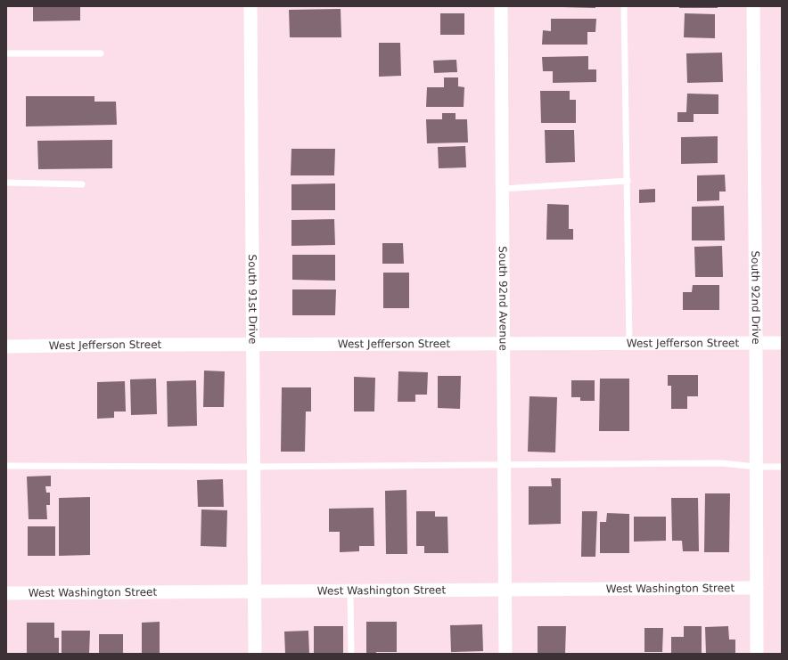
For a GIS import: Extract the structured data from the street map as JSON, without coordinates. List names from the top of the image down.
{
  "streets": {
    "street": [
      "South 92nd Drive",
      "South 92nd Avenue",
      "South 91st Drive",
      "West Jefferson Street",
      "West Washington Street"
    ]
  },
  "crossings": [
    ["South 92nd Drive", "West Jefferson Street"],
    ["South 92nd Drive", "West Washington Street"],
    ["South 92nd Avenue", "West Jefferson Street"],
    ["South 92nd Avenue", "West Washington Street"],
    ["South 91st Drive", "West Jefferson Street"],
    ["South 91st Drive", "West Washington Street"]
  ]
}
